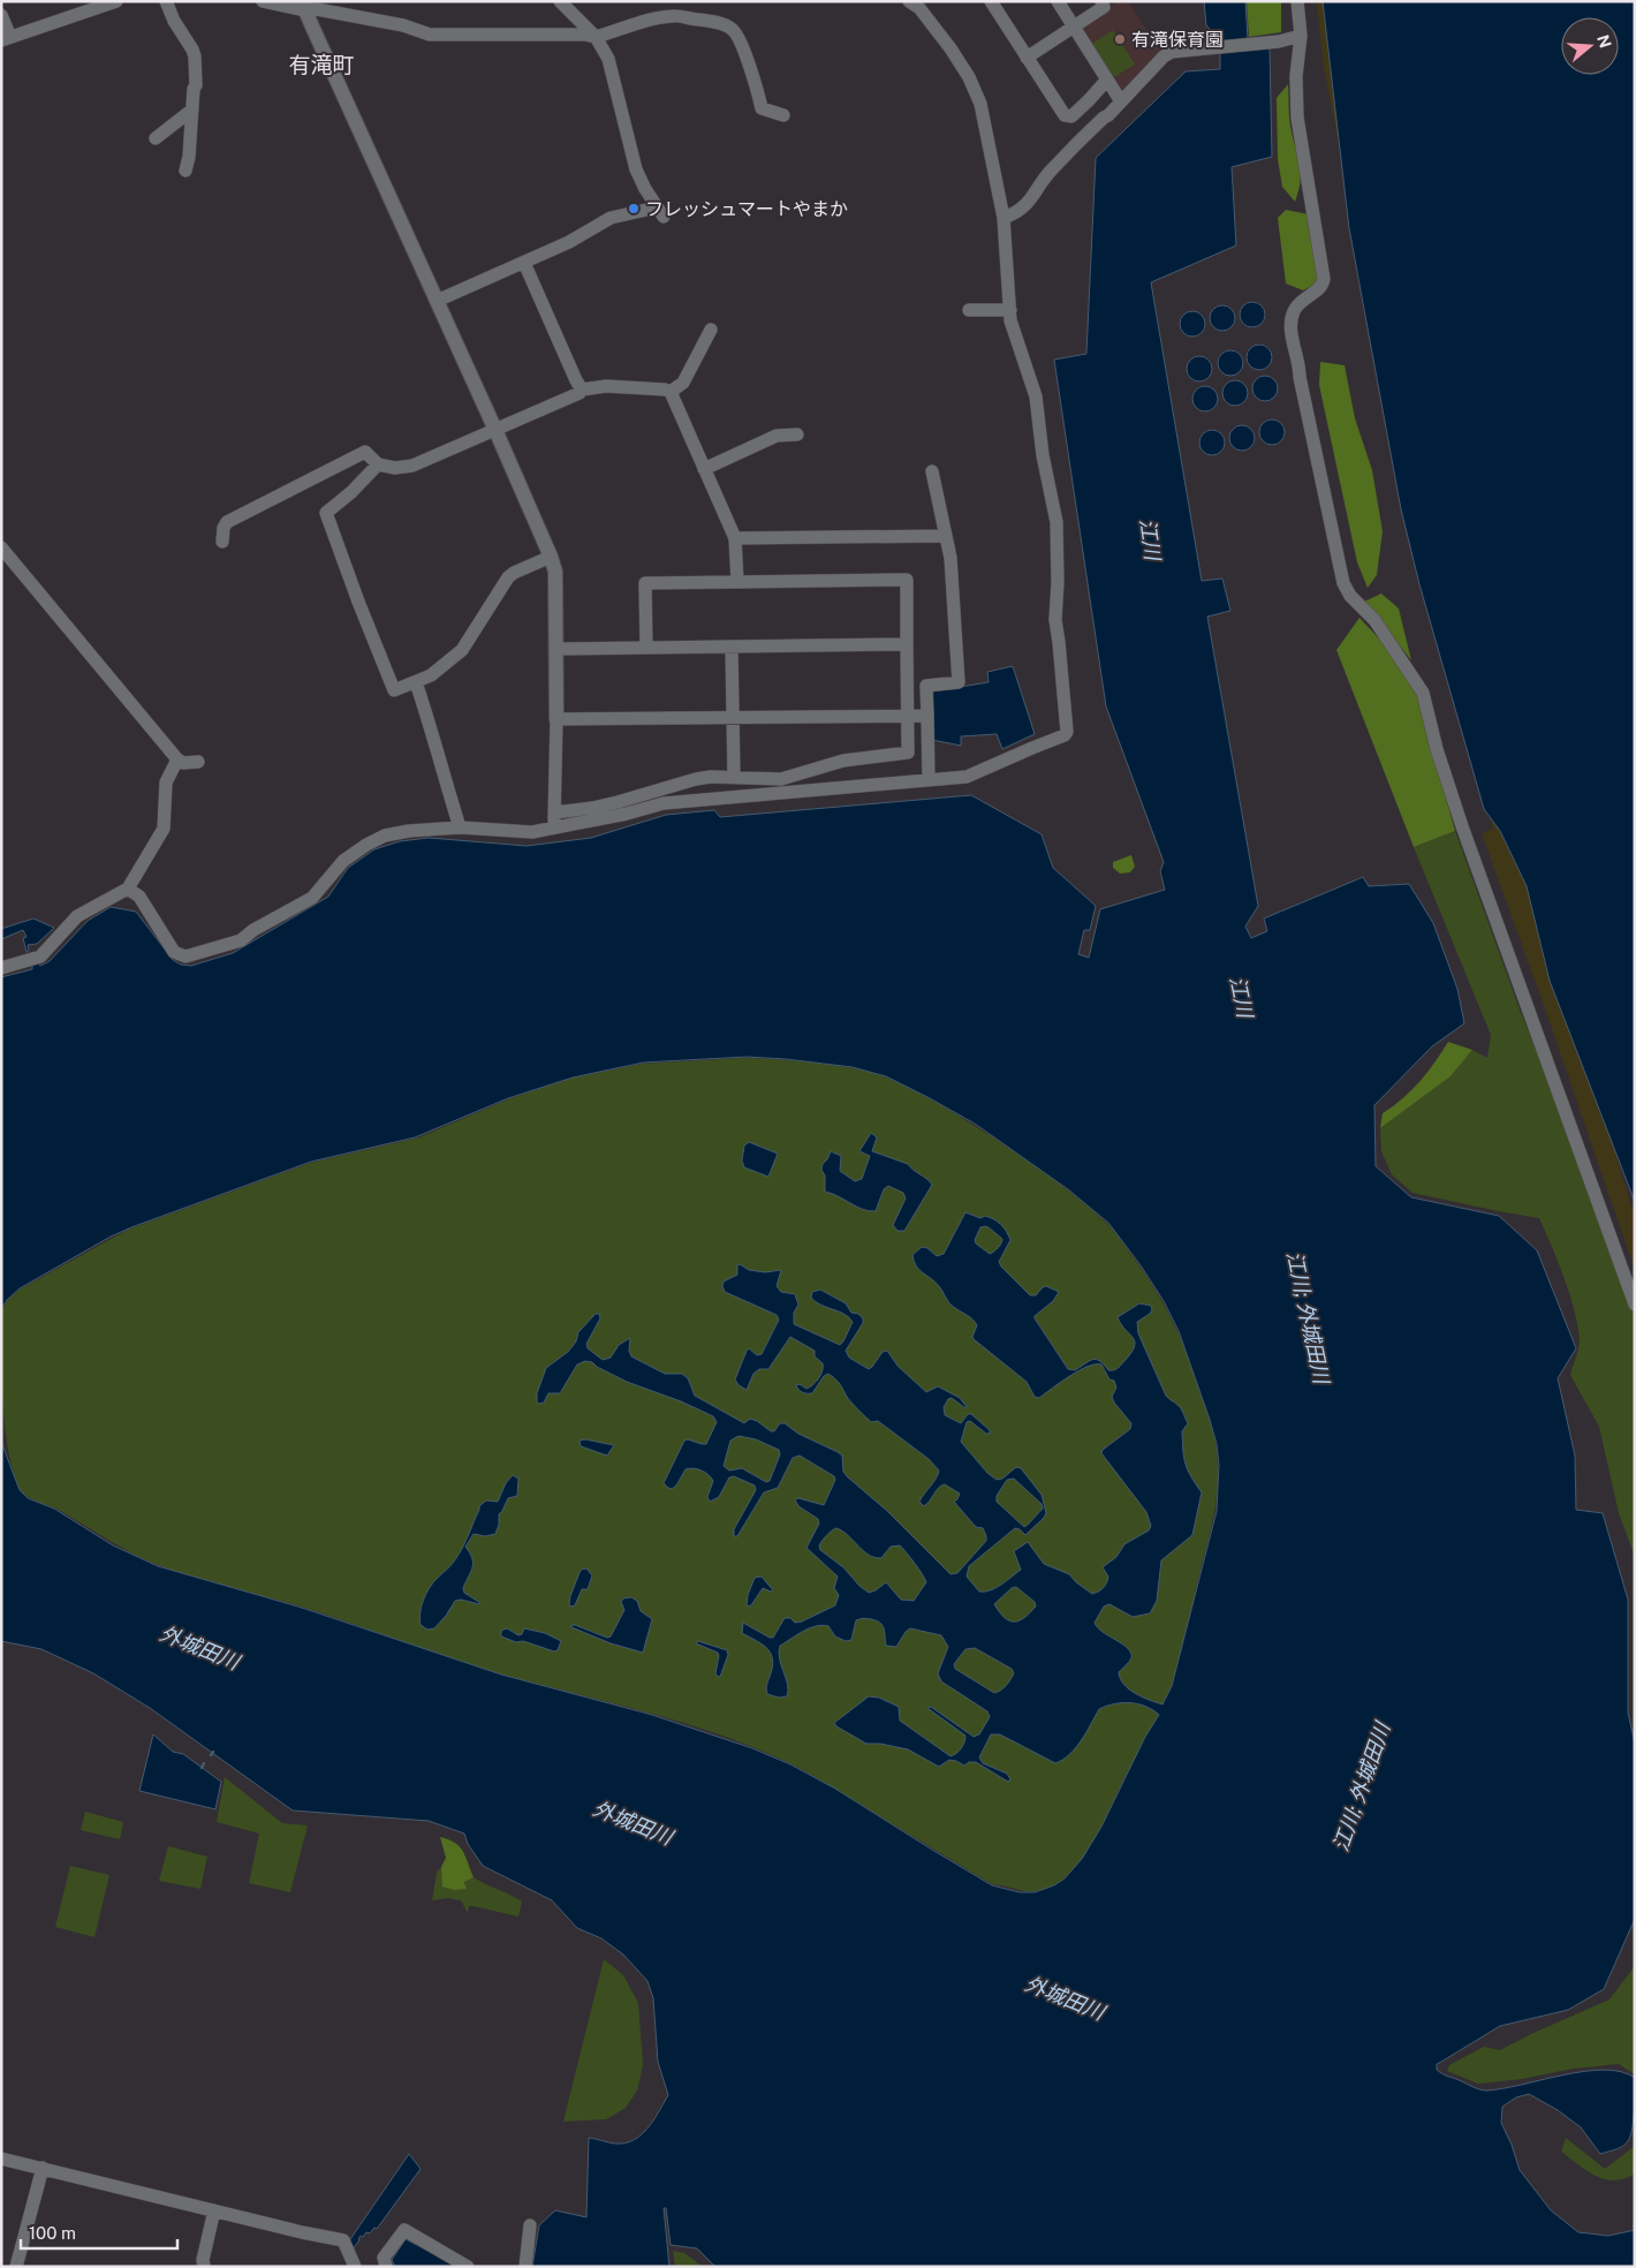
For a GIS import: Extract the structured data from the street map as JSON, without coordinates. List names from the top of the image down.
{
  "districts": ["有滝町"],
  "water": ["江川", "江川; 外城田川", "外城田川"],
  "places": ["有滝保育園", "フレッシュマートやまか"],
  "scale_bar": "100 m",
  "north": "right"
}
